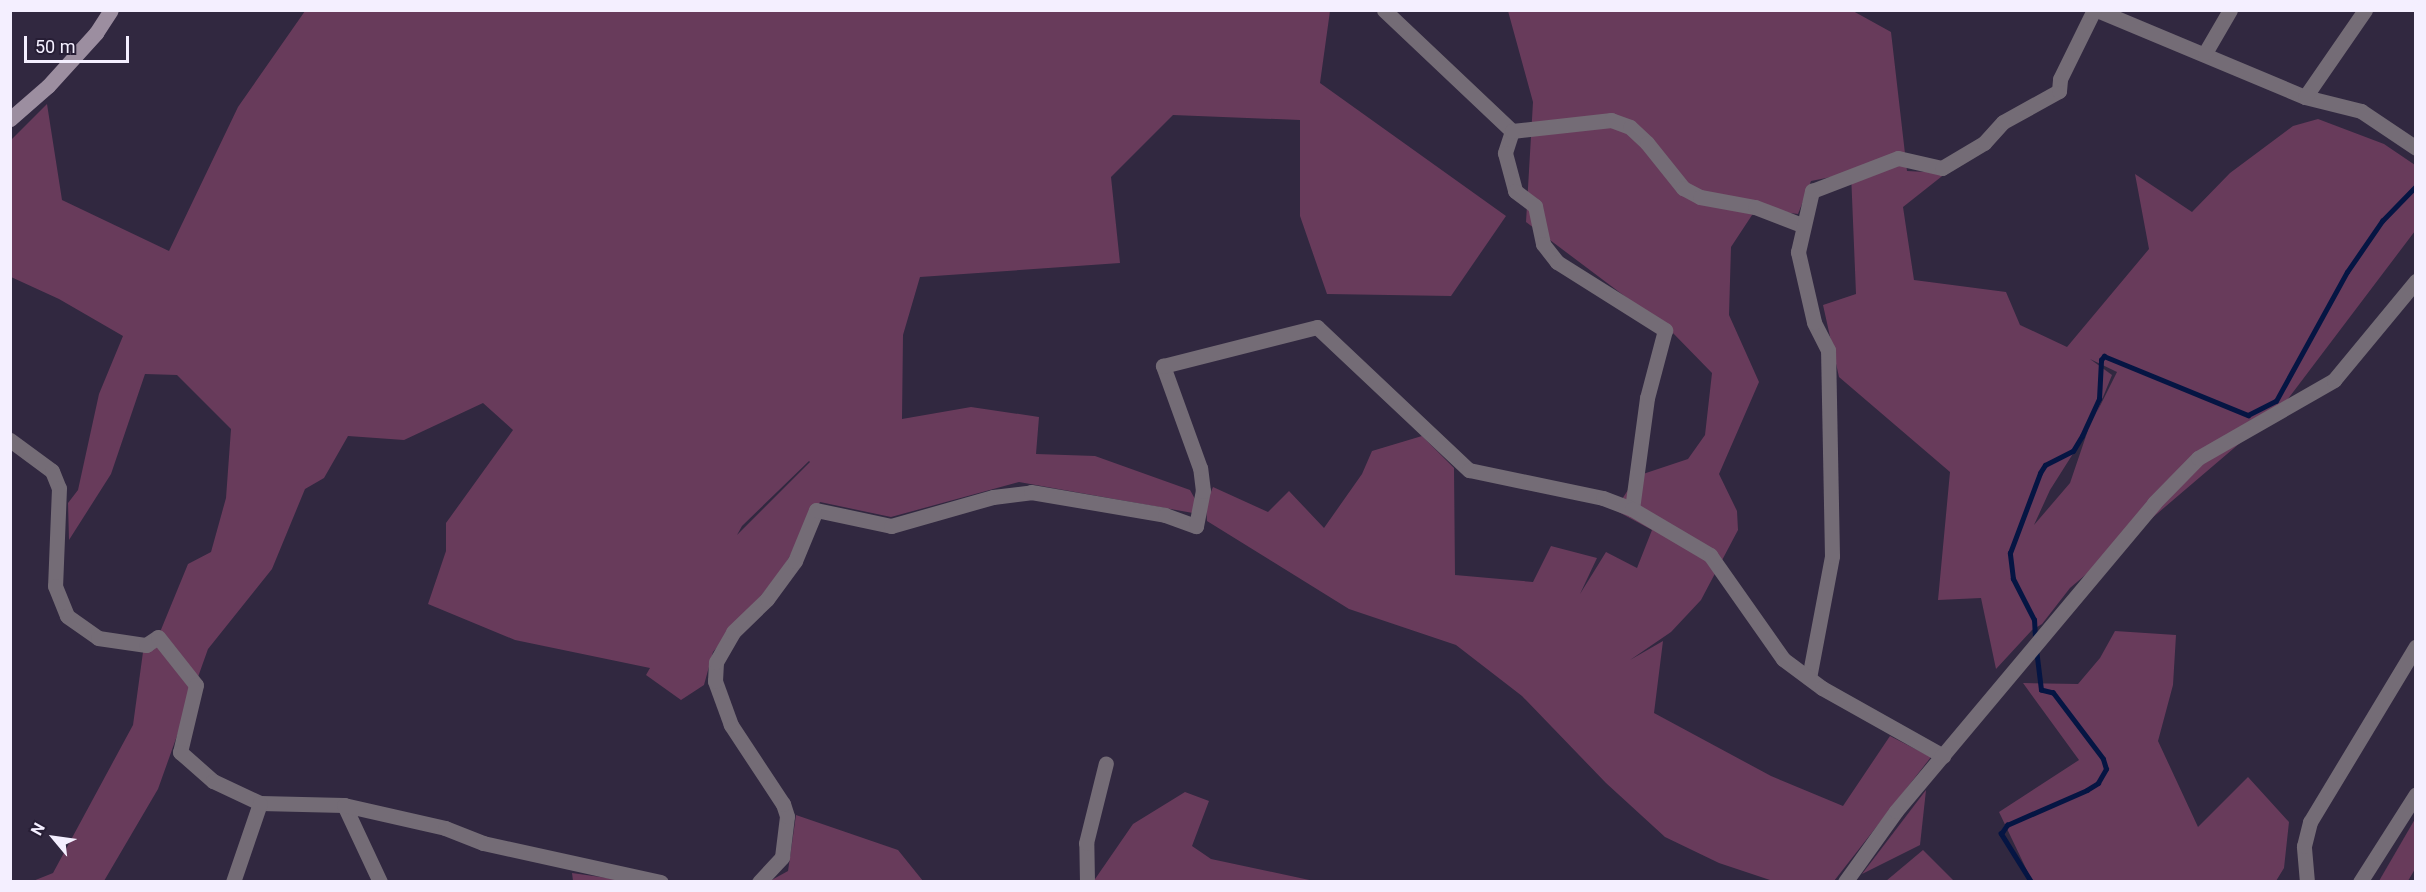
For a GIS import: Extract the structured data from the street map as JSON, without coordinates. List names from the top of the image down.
{
  "scale_bar": "50 m",
  "north": "top left"
}
